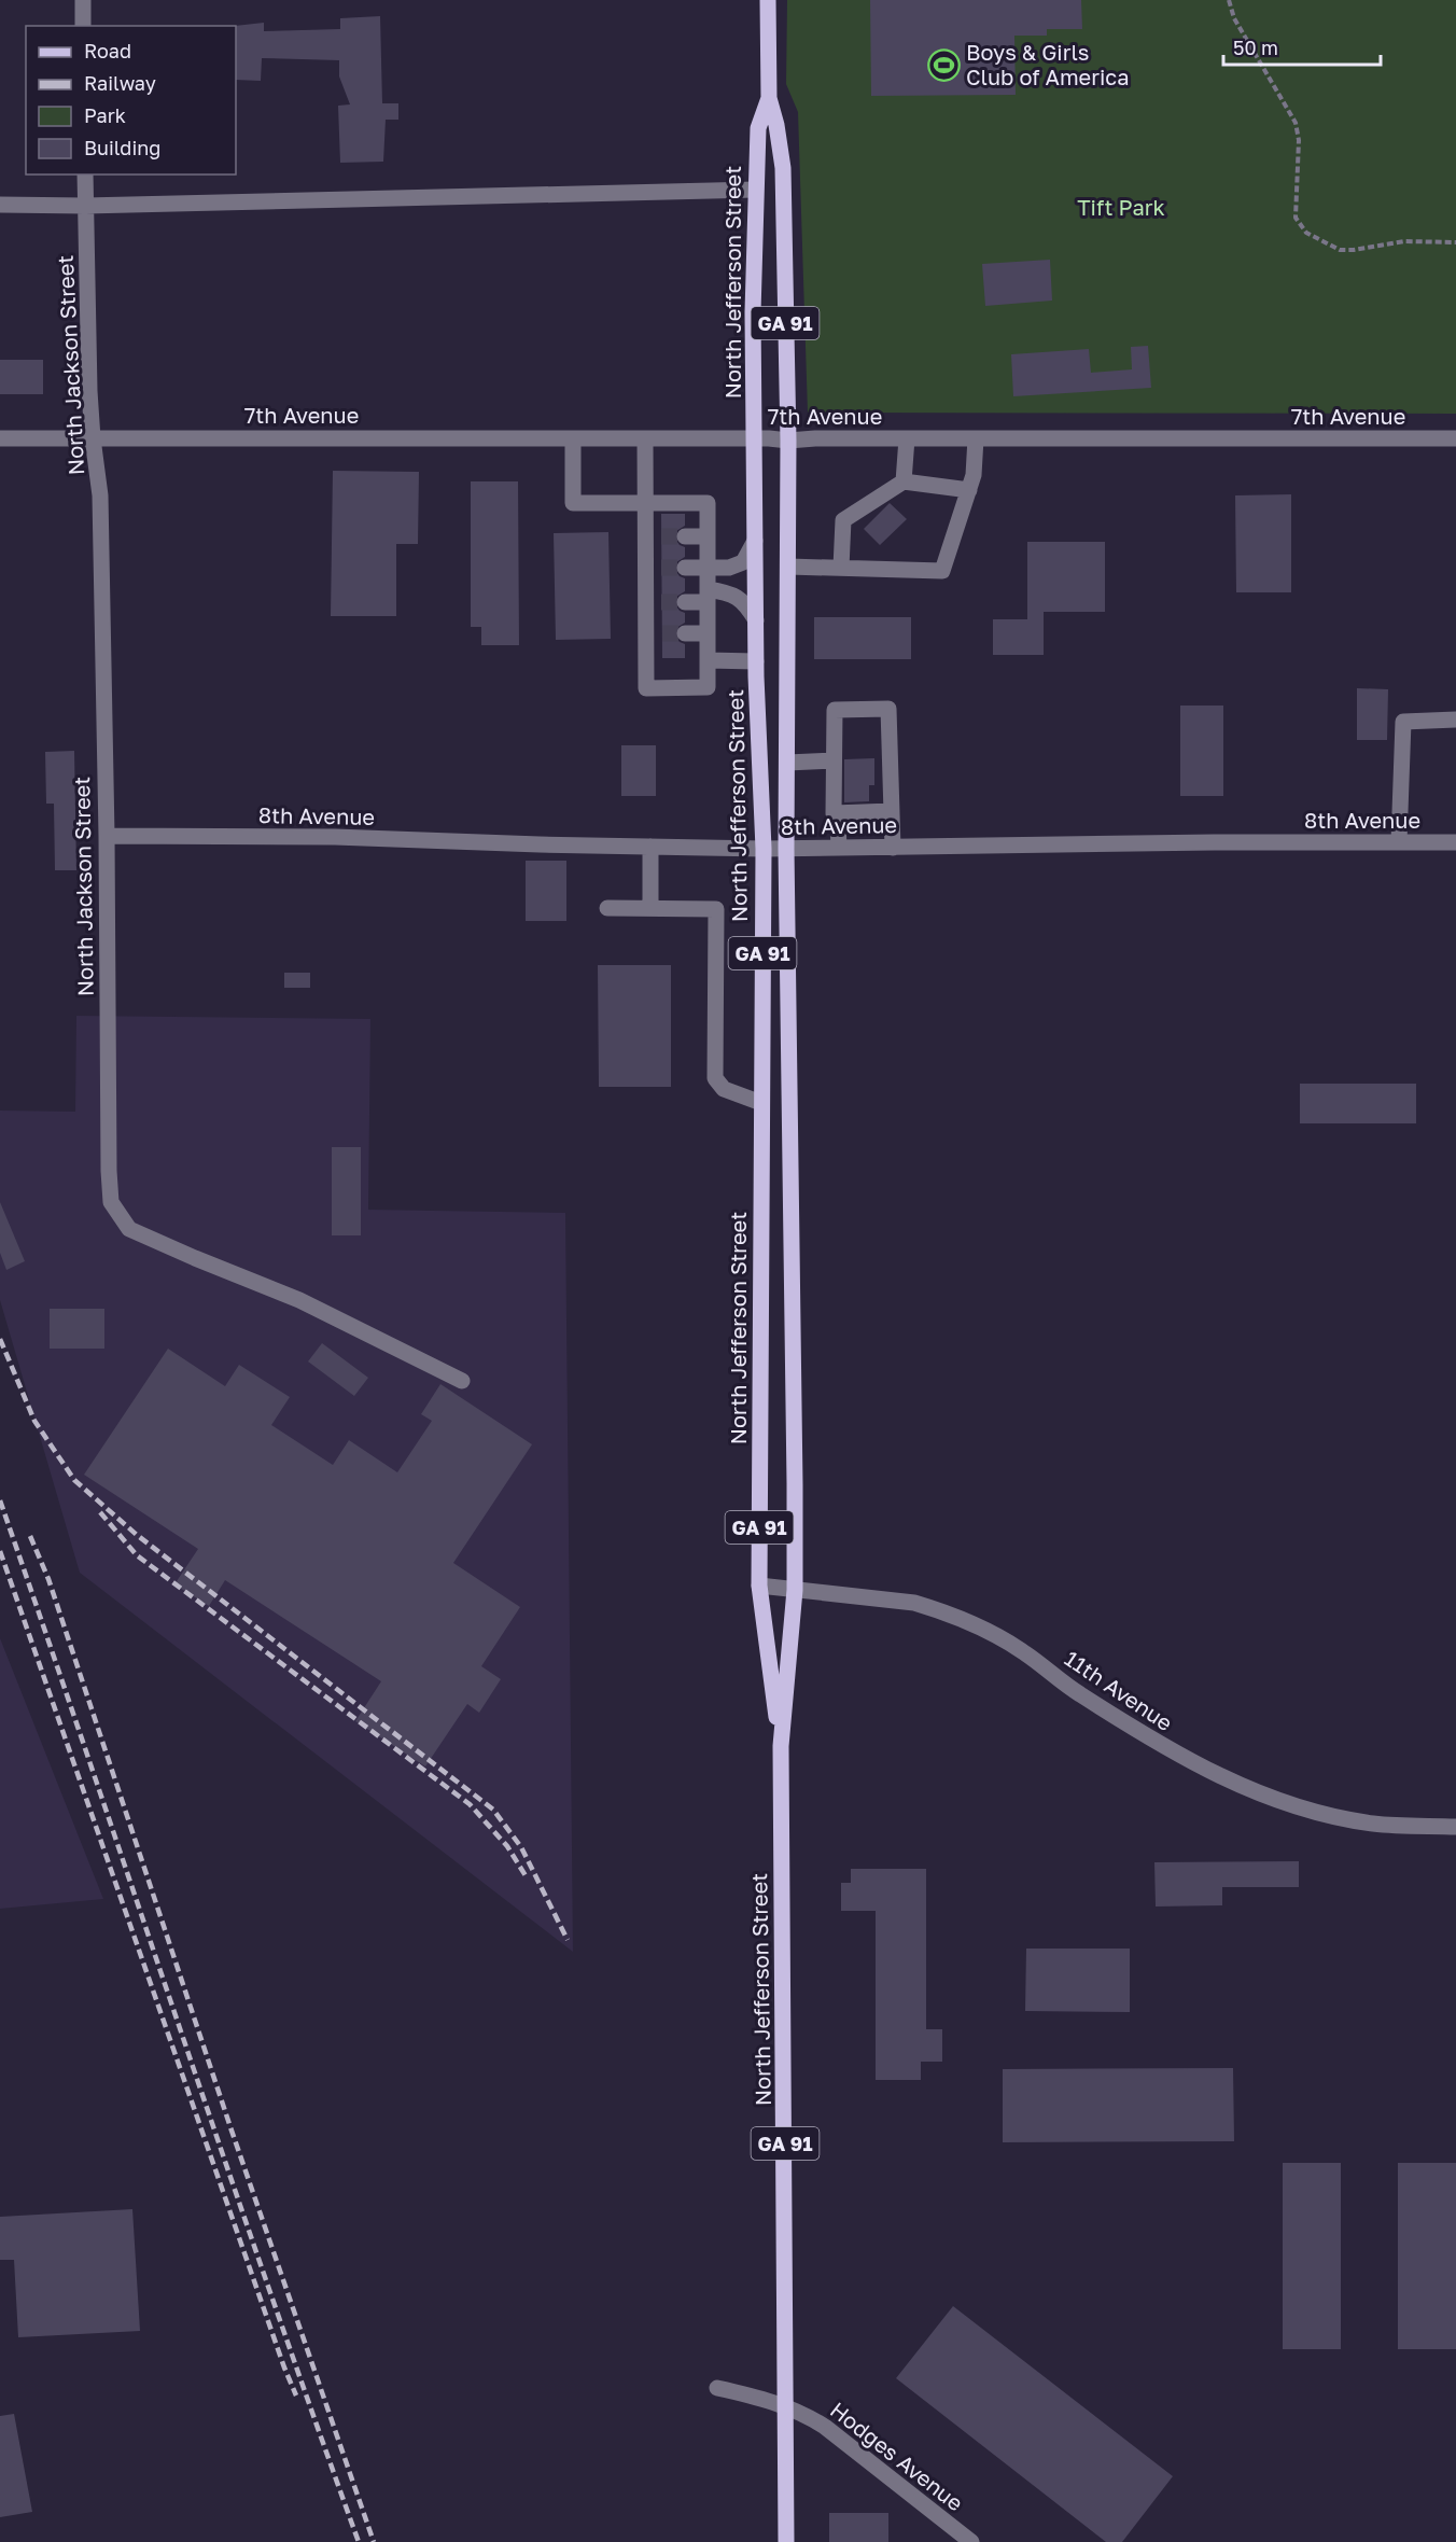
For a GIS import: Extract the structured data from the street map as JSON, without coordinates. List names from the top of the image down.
{
  "streets": {
    "main road": ["North Jefferson Street", "GA 91"],
    "street": [
      "North Jackson Street",
      "7th Avenue",
      "8th Avenue",
      "11th Avenue",
      "Hodges Avenue"
    ]
  },
  "crossings": [
    ["North Jefferson Street", "7th Avenue"],
    ["North Jefferson Street", "8th Avenue"],
    ["North Jefferson Street", "11th Avenue"],
    ["North Jackson Street", "7th Avenue"],
    ["North Jackson Street", "8th Avenue"]
  ],
  "parks": ["Tift Park"],
  "places": {
    "sports": ["Boys & Girls Club of America"]
  },
  "legend": [
    "Road",
    "Railway",
    "Park",
    "Building"
  ],
  "scale_bar": "50 m"
}
